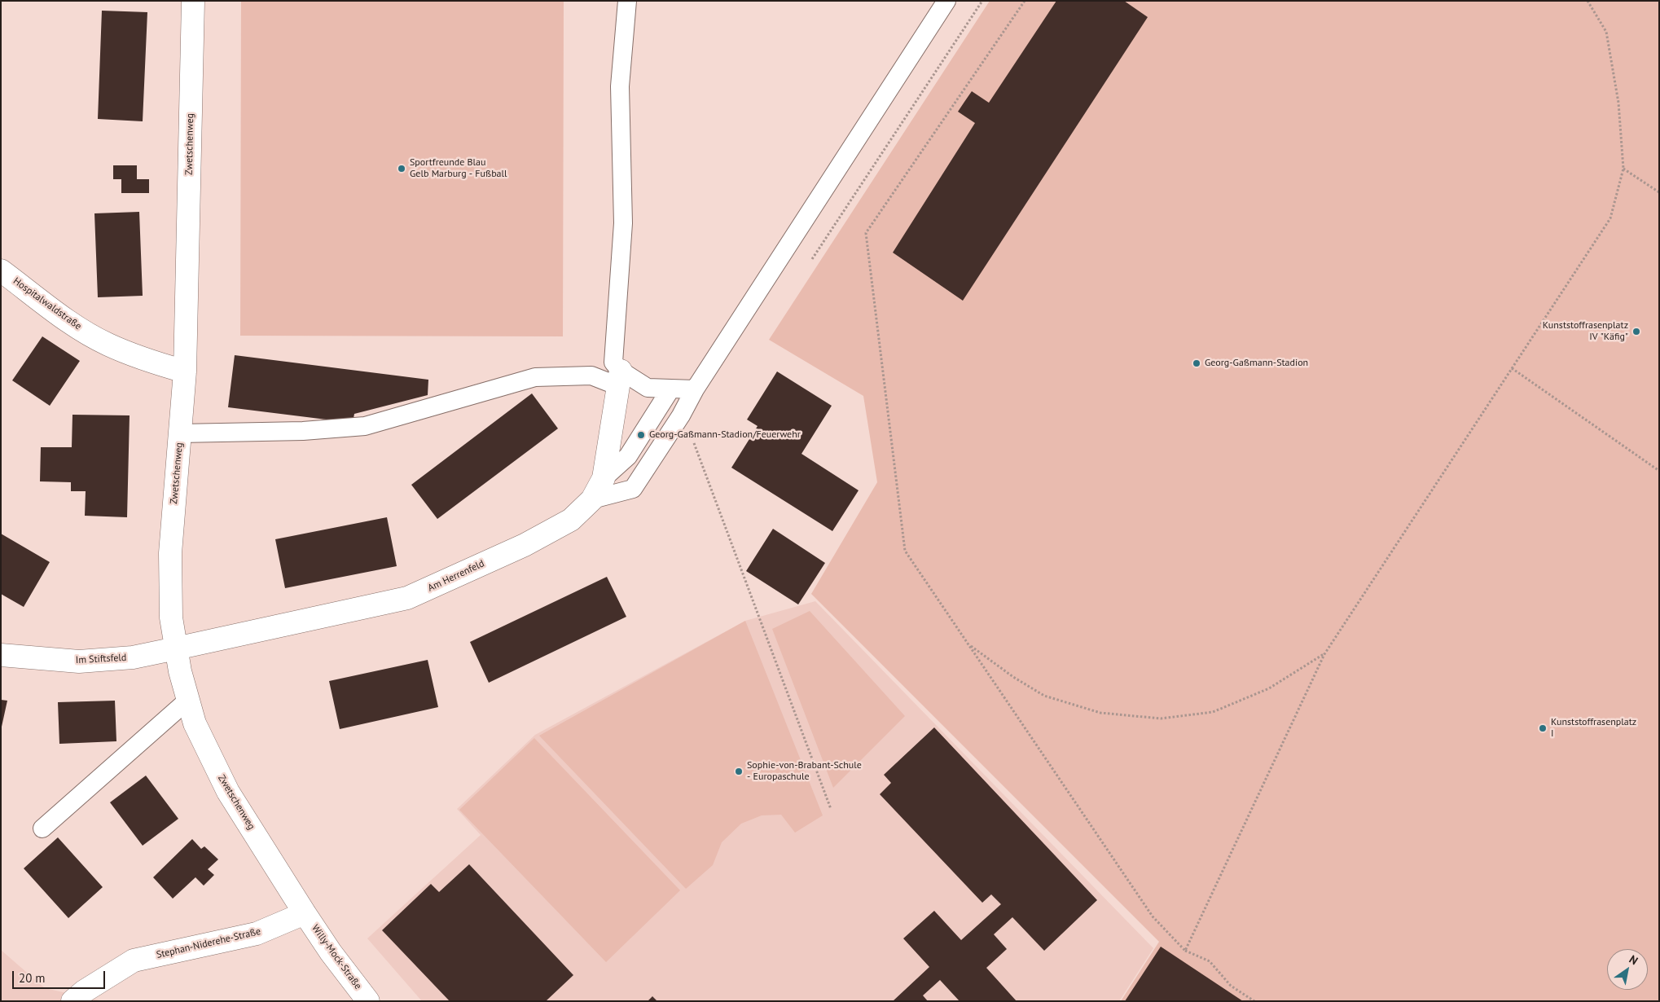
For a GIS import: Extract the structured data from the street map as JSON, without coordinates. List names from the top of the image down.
{
  "streets": {
    "street": [
      "Zwetschenweg",
      "Hospitalwaldstraße",
      "Am Herrenfeld",
      "Im Stiftsfeld",
      "Stephan-Niderehe-Straße",
      "Willy-Mock-Straße"
    ]
  },
  "crossings": [
    ["Zwetschenweg", "Hospitalwaldstraße"],
    ["Zwetschenweg", "Am Herrenfeld"],
    ["Zwetschenweg", "Im Stiftsfeld"],
    ["Zwetschenweg", "Stephan-Niderehe-Straße"],
    ["Zwetschenweg", "Willy-Mock-Straße"],
    ["Am Herrenfeld", "Im Stiftsfeld"],
    ["Stephan-Niderehe-Straße", "Willy-Mock-Straße"]
  ],
  "places": [
    "Sportfreunde Blau Gelb Marburg - Fußball",
    "Kunststoffrasenplatz IV \"Käfig\"",
    "Georg-Gaßmann-Stadion",
    "Georg-Gaßmann-Stadion/Feuerwehr",
    "Kunststoffrasenplatz I",
    "Sophie-von-Brabant-Schule - Europaschule"
  ],
  "scale_bar": "20 m",
  "north": "top right"
}
